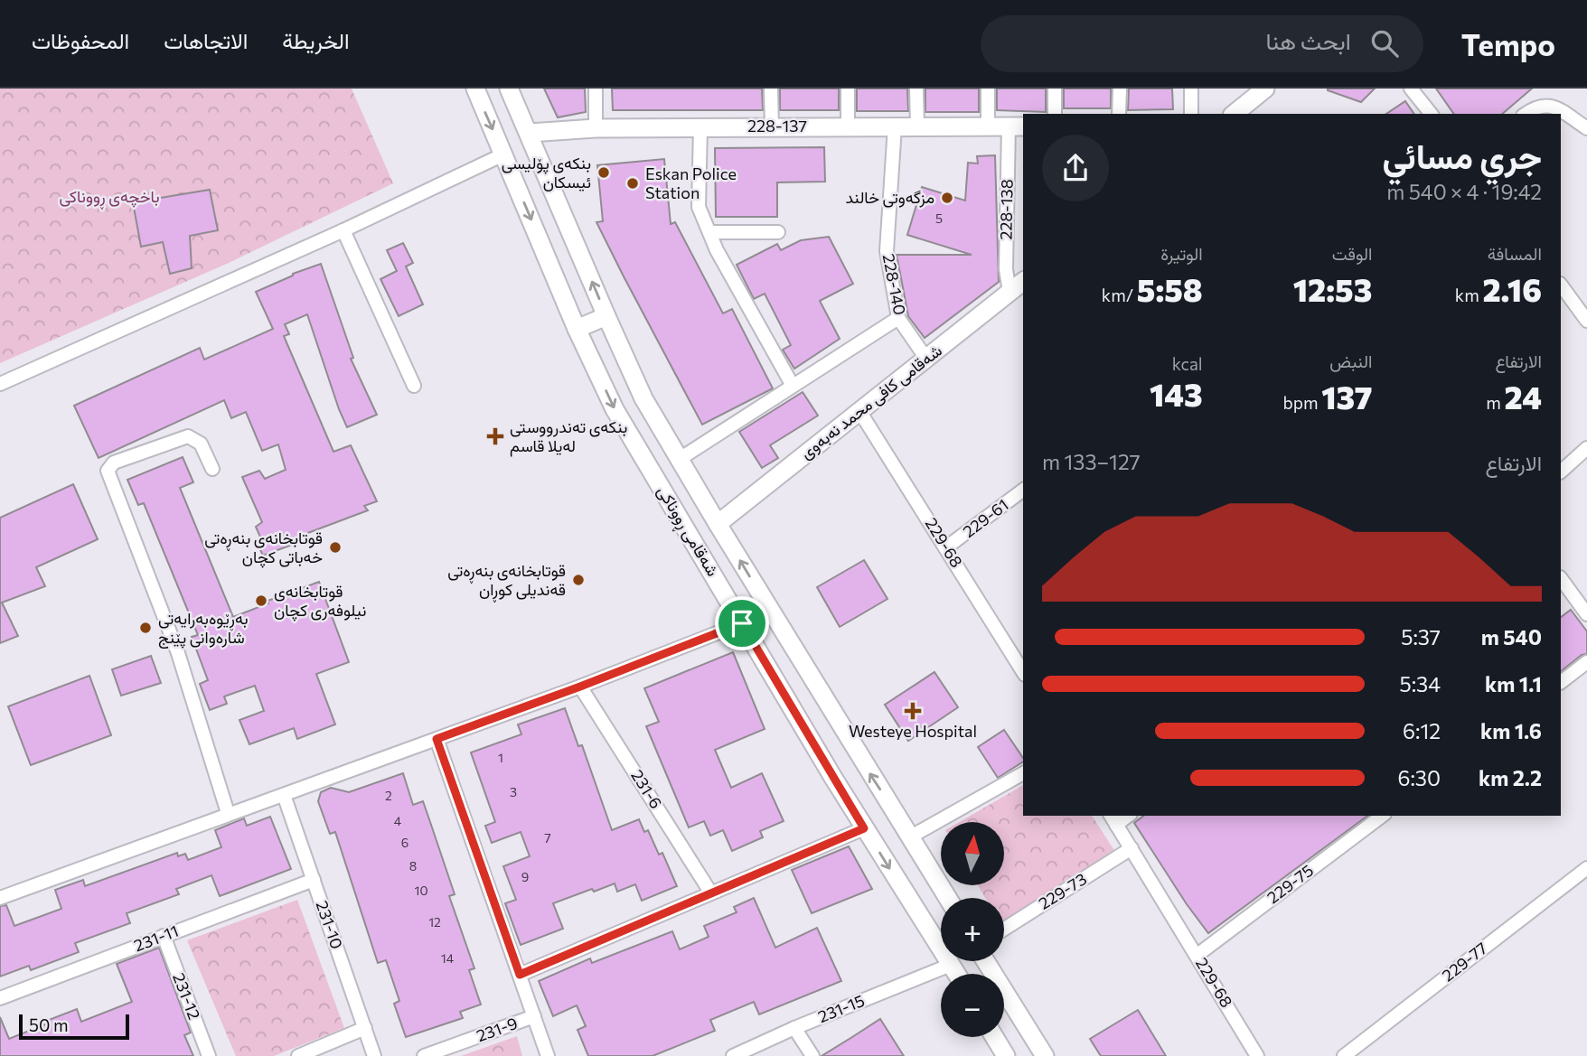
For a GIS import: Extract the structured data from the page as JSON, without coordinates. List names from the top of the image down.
{
  "streets": {
    "main road": ["228-137", "شەقامی کافی محمد نەبەوی", "شەقامی ڕووناکی"],
    "street": [
      "228-138",
      "228-140",
      "229-61",
      "229-68",
      "231-6",
      "229-75",
      "229-73",
      "231-10",
      "231-11",
      "229-77",
      "231-12",
      "231-15",
      "231-9"
    ]
  },
  "crossings": [
    ["228-137", "228-138"],
    ["228-137", "228-140"],
    ["228-137", "شەقامی ڕووناکی"],
    ["228-138", "شەقامی کافی محمد نەبەوی"],
    ["228-140", "شەقامی کافی محمد نەبەوی"],
    ["شەقامی کافی محمد نەبەوی", "شەقامی ڕووناکی"],
    ["شەقامی کافی محمد نەبەوی", "229-68"],
    ["229-61", "229-68"],
    ["شەقامی ڕووناکی", "231-15"],
    ["229-68", "229-75"],
    ["229-68", "229-73"],
    ["231-10", "231-11"],
    ["231-11", "231-12"]
  ],
  "parks": ["باخچەی ڕووناکی"],
  "places": {
    "other": [
      "بنکەی پۆلیسی ئیسکان",
      "Eskan Police Station",
      "مزگەوتی خالند",
      "قوتابخانەی بنەڕەتی خەباتی کچان",
      "قوتابخانەی بنەڕەتی قەندیلی کوڕان",
      "قوتابخانەی نیلوفەری کچان",
      "بەڕێوەبەرایەتی شارەوانی پێنج"
    ],
    "health": ["بنکەی تەندرووستی لەیلا قاسم", "Westeye Hospital"]
  },
  "house_numbers": [
    "5",
    "1",
    "3",
    "2",
    "4",
    "7",
    "6",
    "8",
    "9",
    "10",
    "12",
    "14"
  ],
  "scale_bar": "50 m",
  "north": "top",
  "page": {
    "header": "Tempo",
    "search": "ابحث هنا",
    "nav": ["الخريطة", "الاتجاهات", "المحفوظات"],
    "heading": ["جري مسائي", "19:42 · 4 × 540 m"],
    "stats": [
      ["المسافة", "2.16 km"],
      ["الوقت", "12:53"],
      ["الوتيرة", "5:58 /km"],
      ["الارتفاع", "24 m"],
      ["النبض", "137 bpm"],
      ["kcal", "143"]
    ],
    "chart": ["الارتفاع", "127–133 m"],
    "list": [
      {
        "name": "540 m",
        "note": "5:37"
      },
      {
        "name": "1.1 km",
        "note": "5:34"
      },
      {
        "name": "1.6 km",
        "note": "6:12"
      },
      {
        "name": "2.2 km",
        "note": "6:30"
      }
    ],
    "map_buttons": ["+", "−"],
    "scale": "50 m"
  }
}
